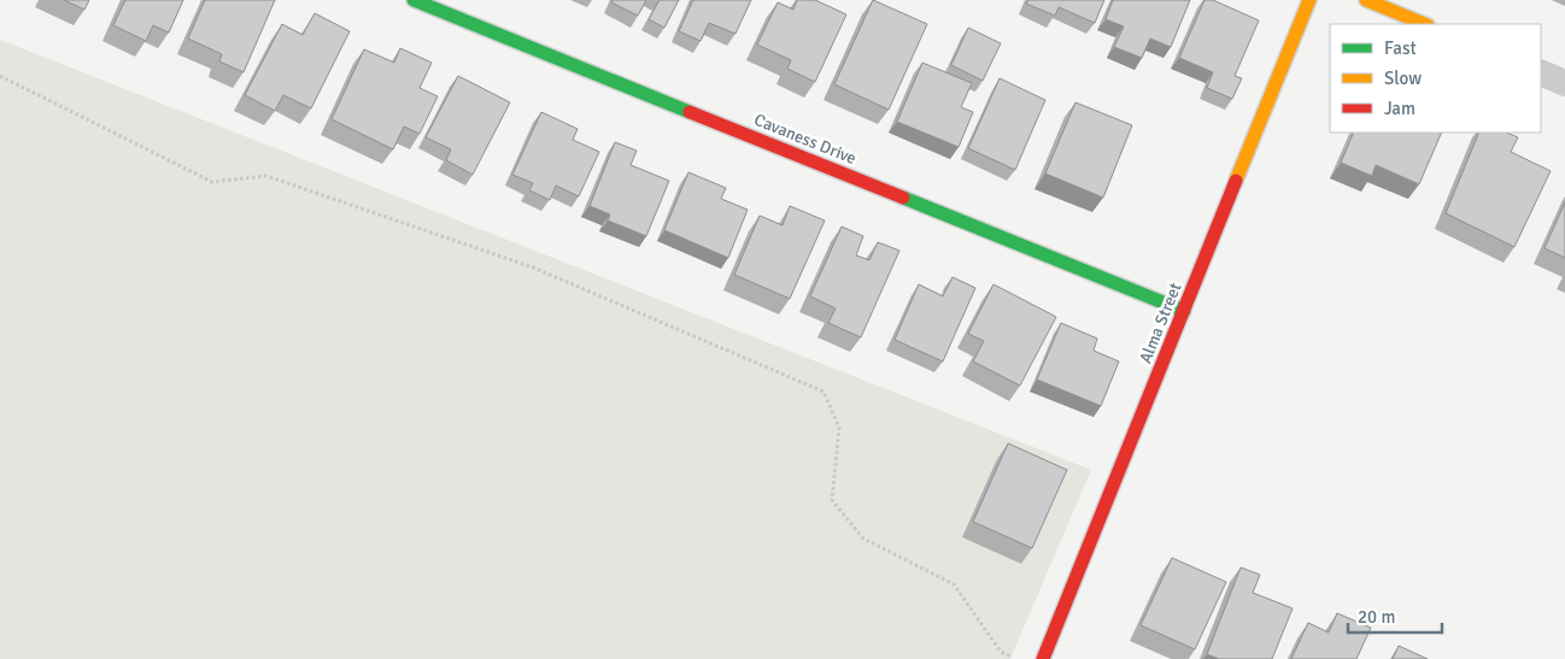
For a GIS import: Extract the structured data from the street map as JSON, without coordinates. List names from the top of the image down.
{
  "streets": {
    "street": ["Cavaness Drive", "Alma Street"]
  },
  "crossings": [
    ["Cavaness Drive", "Alma Street"]
  ],
  "legend": ["Fast", "Slow", "Jam"],
  "scale_bar": "20 m"
}
